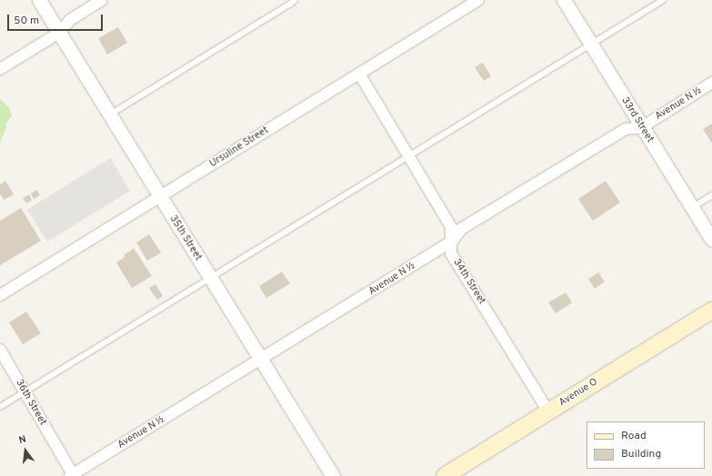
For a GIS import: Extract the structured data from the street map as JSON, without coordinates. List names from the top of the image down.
{
  "streets": {
    "main road": ["Avenue O"],
    "street": [
      "Avenue N ½",
      "33rd Street",
      "Ursuline Street",
      "35th Street",
      "34th Street",
      "36th Street"
    ]
  },
  "crossings": [
    ["Avenue N ½", "33rd Street"],
    ["Avenue N ½", "35th Street"],
    ["Avenue N ½", "34th Street"],
    ["Avenue N ½", "36th Street"],
    ["Ursuline Street", "35th Street"],
    ["Ursuline Street", "34th Street"],
    ["34th Street", "Avenue O"]
  ],
  "legend": ["Road", "Building"],
  "scale_bar": "50 m",
  "north": "top"
}
